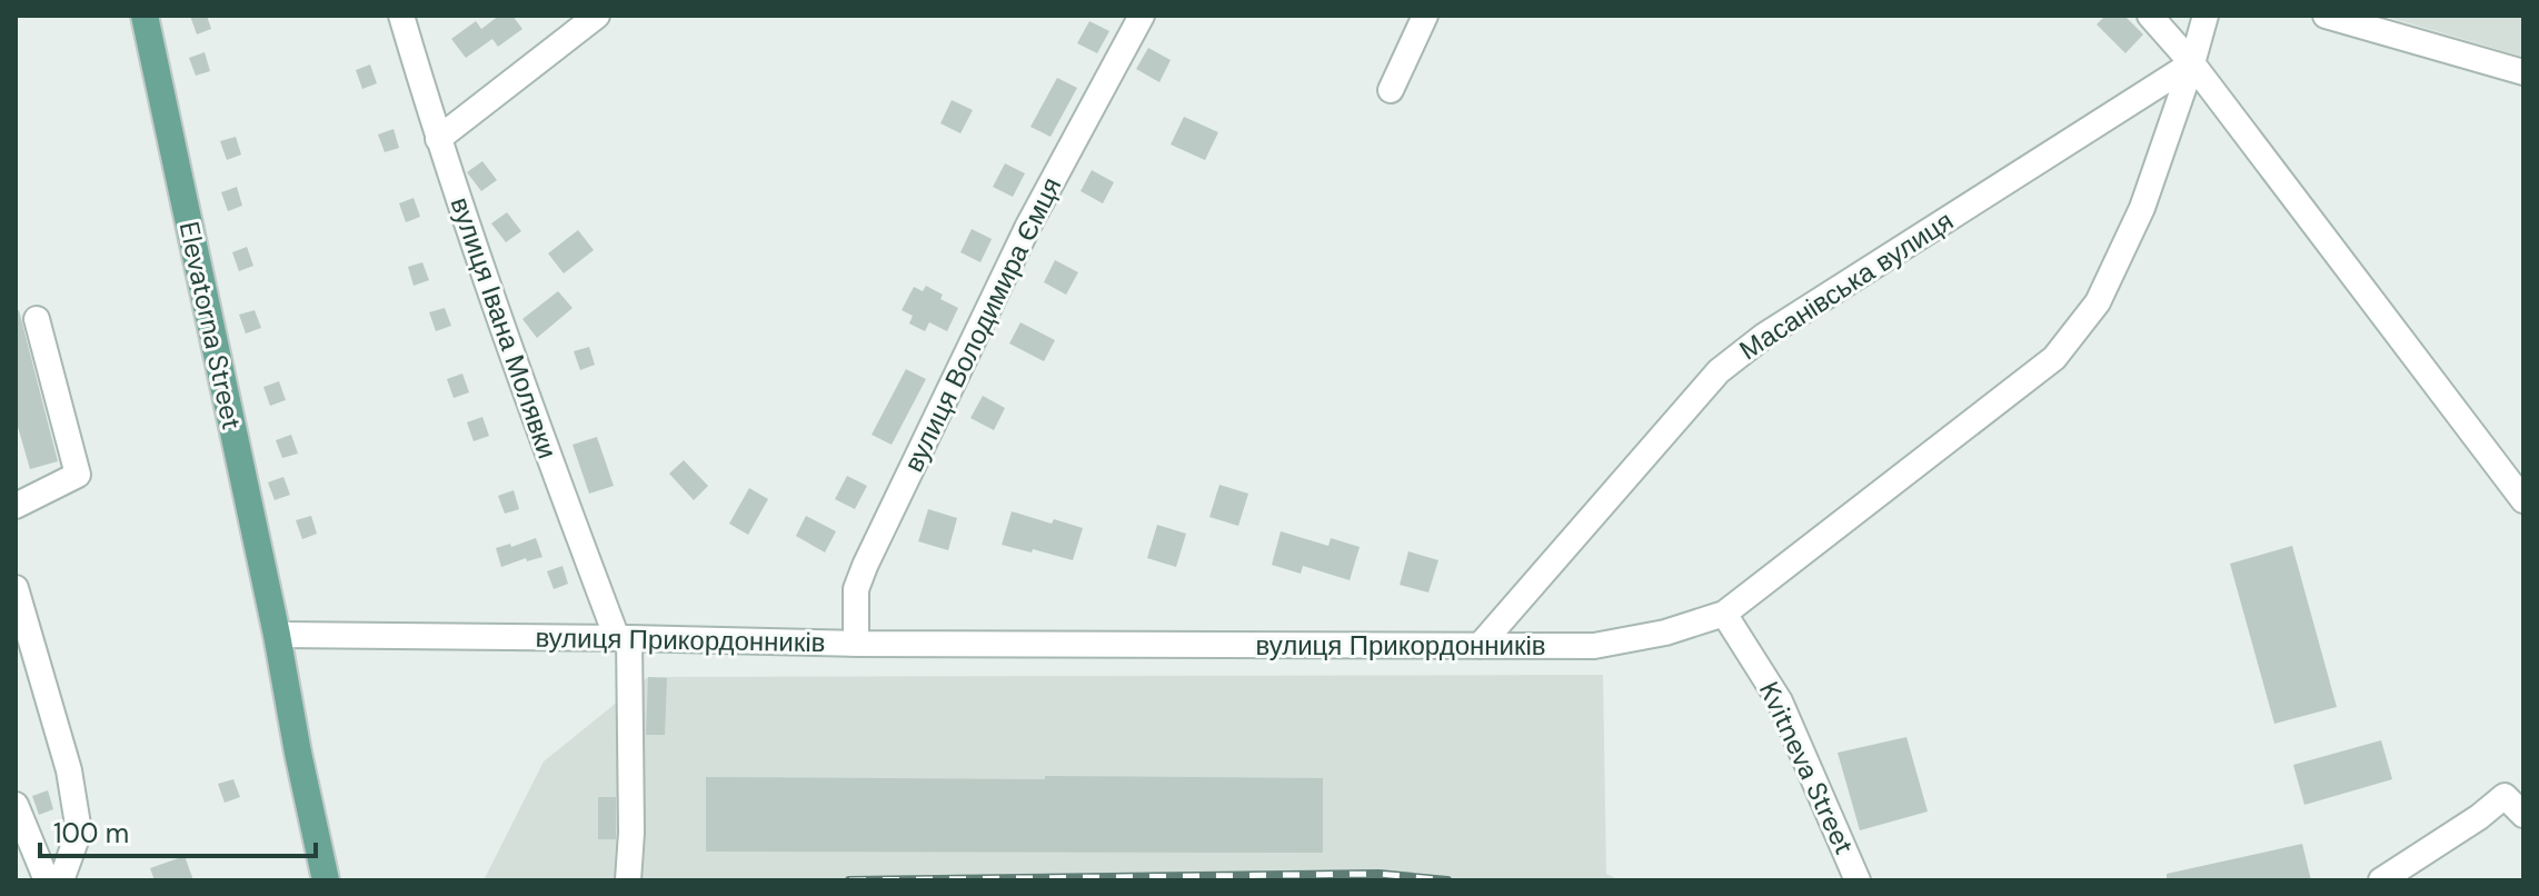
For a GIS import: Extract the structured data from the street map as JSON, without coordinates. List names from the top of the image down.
{
  "streets": {
    "main road": ["Elevatorna Street"],
    "street": [
      "Масанівська вулиця",
      "вулиця Володимира Ємця",
      "вулиця Івана Молявки",
      "вулиця Прикордонників",
      "Kvitneva Street"
    ]
  },
  "crossings": [
    ["Масанівська вулиця", "вулиця Прикордонників"],
    ["вулиця Володимира Ємця", "вулиця Прикордонників"],
    ["Elevatorna Street", "вулиця Прикордонників"],
    ["вулиця Івана Молявки", "вулиця Прикордонників"],
    ["вулиця Прикордонників", "Kvitneva Street"]
  ],
  "scale_bar": "100 m"
}
